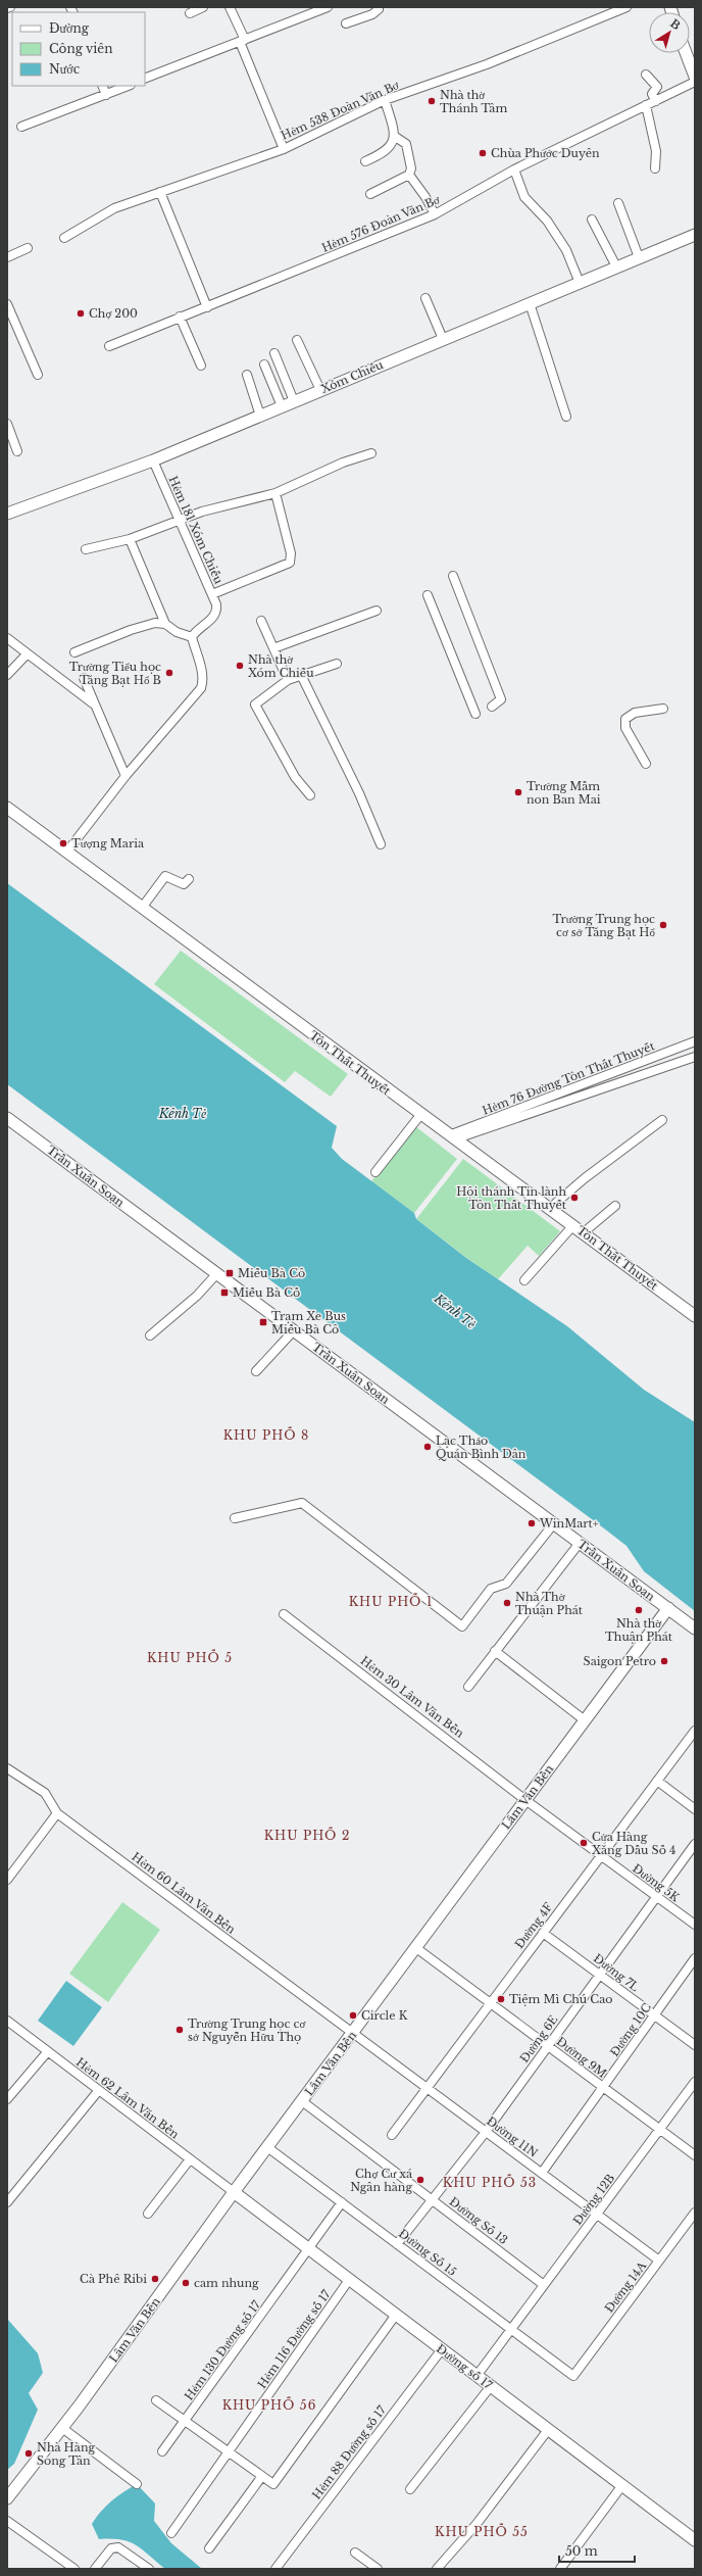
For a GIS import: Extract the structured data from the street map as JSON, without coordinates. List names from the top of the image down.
{
  "streets": {
    "street": [
      "Hẻm 538 Đoàn Văn Bơ",
      "Hẻm 576 Đoàn Văn Bơ",
      "Xóm Chiếu",
      "Hẻm 181 Xóm Chiếu",
      "Tôn Thất Thuyết",
      "Hẻm 76 Đường Tôn Thất Thuyết",
      "Trần Xuân Soạn",
      "Hẻm 30 Lâm Văn Bền",
      "Lâm Văn Bền",
      "Đường 5K",
      "Hẻm 60 Lâm Văn Bền",
      "Đường 4F",
      "Đường 7L",
      "Đường 10C",
      "Đường 6E",
      "Đường 9M",
      "Hẻm 62 Lâm Văn Bền",
      "Đường 11N",
      "Đường 12B",
      "Đường Số 13",
      "Đường Số 15",
      "Đường 14A",
      "Hẻm 116 Đường số 17",
      "Hẻm 130 Đường số 17",
      "Đường số 17",
      "Hẻm 88 Đường số 17"
    ]
  },
  "crossings": [
    ["Xóm Chiếu", "Hẻm 181 Xóm Chiếu"],
    ["Tôn Thất Thuyết", "Hẻm 76 Đường Tôn Thất Thuyết"],
    ["Trần Xuân Soạn", "Lâm Văn Bền"],
    ["Hẻm 30 Lâm Văn Bền", "Lâm Văn Bền"],
    ["Hẻm 30 Lâm Văn Bền", "Đường 5K"],
    ["Lâm Văn Bền", "Đường 5K"],
    ["Lâm Văn Bền", "Hẻm 60 Lâm Văn Bền"],
    ["Lâm Văn Bền", "Đường 9M"],
    ["Lâm Văn Bền", "Hẻm 62 Lâm Văn Bền"],
    ["Lâm Văn Bền", "Đường 11N"],
    ["Lâm Văn Bền", "Đường Số 13"],
    ["Lâm Văn Bền", "Đường Số 15"],
    ["Lâm Văn Bền", "Đường số 17"],
    ["Đường 5K", "Đường 4F"],
    ["Đường 5K", "Đường 6E"],
    ["Hẻm 60 Lâm Văn Bền", "Đường 11N"],
    ["Đường 4F", "Đường 7L"],
    ["Đường 4F", "Đường 9M"],
    ["Đường 4F", "Đường 11N"],
    ["Đường 7L", "Đường 10C"],
    ["Đường 7L", "Đường 6E"],
    ["Đường 10C", "Đường 9M"],
    ["Đường 10C", "Đường 11N"],
    ["Đường 6E", "Đường 9M"],
    ["Đường 6E", "Đường 11N"],
    ["Đường 6E", "Đường Số 13"],
    ["Đường 6E", "Đường Số 15"],
    ["Đường 9M", "Đường 12B"],
    ["Hẻm 62 Lâm Văn Bền", "Đường số 17"],
    ["Đường 11N", "Đường 12B"],
    ["Đường 11N", "Đường 14A"],
    ["Đường 12B", "Đường Số 13"],
    ["Đường 12B", "Đường Số 15"],
    ["Đường 12B", "Đường số 17"],
    ["Đường Số 15", "Đường 14A"],
    ["Đường Số 15", "Hẻm 130 Đường số 17"],
    ["Hẻm 116 Đường số 17", "Đường số 17"],
    ["Hẻm 130 Đường số 17", "Đường số 17"],
    ["Đường số 17", "Hẻm 88 Đường số 17"]
  ],
  "districts": [
    "KHU PHỐ 8",
    "KHU PHỐ 1",
    "KHU PHỐ 5",
    "KHU PHỐ 2",
    "KHU PHỐ 53",
    "KHU PHỐ 56",
    "KHU PHỐ 55"
  ],
  "water": ["Kênh Tẻ"],
  "places": {
    "other": [
      "Nhà thờ Thánh Tâm",
      "Chùa Phước Duyên",
      "Chợ 200",
      "Nhà thờ Xóm Chiếu",
      "Trường Tiểu học Tăng Bạt Hổ B",
      "Trường Mầm non Ban Mai",
      "Tượng Maria",
      "Trường Trung học cơ sở Tăng Bạt Hổ",
      "Hội thánh Tin lành Tôn Thất Thuyết",
      "Lạc Thảo Quán Bình Dân",
      "WinMart+",
      "Nhà Thờ Thuận Phát",
      "Nhà thờ Thuận Phát",
      "Saigon Petro",
      "Cửa Hàng Xăng Dầu Số 4",
      "Tiệm Mì Chú Cao",
      "Circle K",
      "Trường Trung học cơ sở Nguyễn Hữu Thọ",
      "Chợ Cư xá Ngân hàng",
      "Cà Phê Ribi",
      "cam nhung",
      "Nhà Hàng Song Tân"
    ],
    "transit": ["Miếu Bà Cô", "Miếu Bà Cố", "Trạm Xe Bus Miếu Bà Cô"]
  },
  "legend": ["Đường", "Công viên", "Nước"],
  "scale_bar": "50 m",
  "north": "top right"
}
